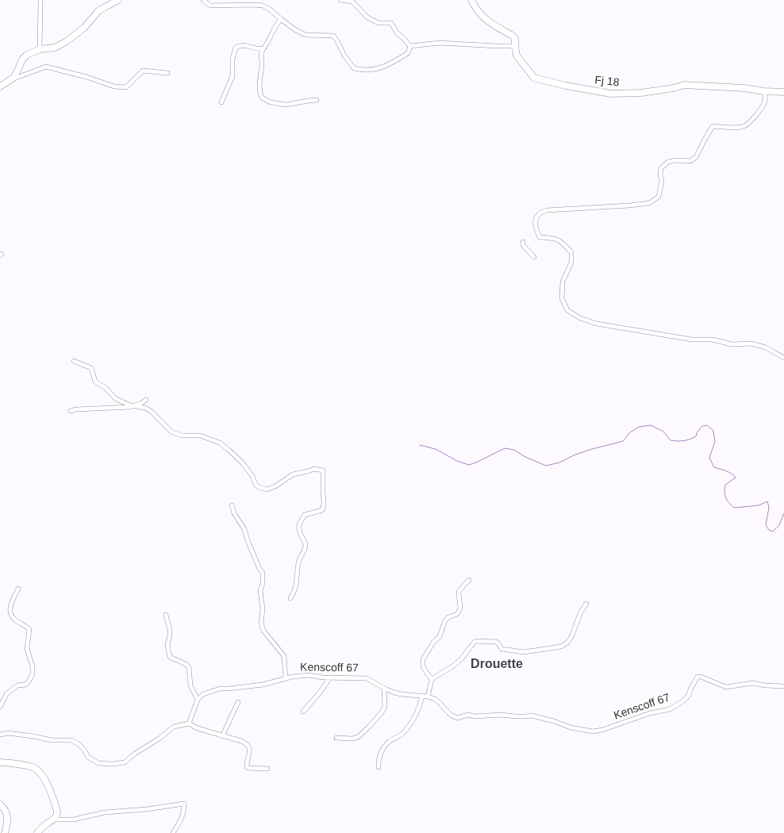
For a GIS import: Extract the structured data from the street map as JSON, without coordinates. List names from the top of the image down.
{
  "streets": {
    "street": ["Fj 18", "Kenscoff 67"]
  },
  "districts": ["Drouette"]
}
